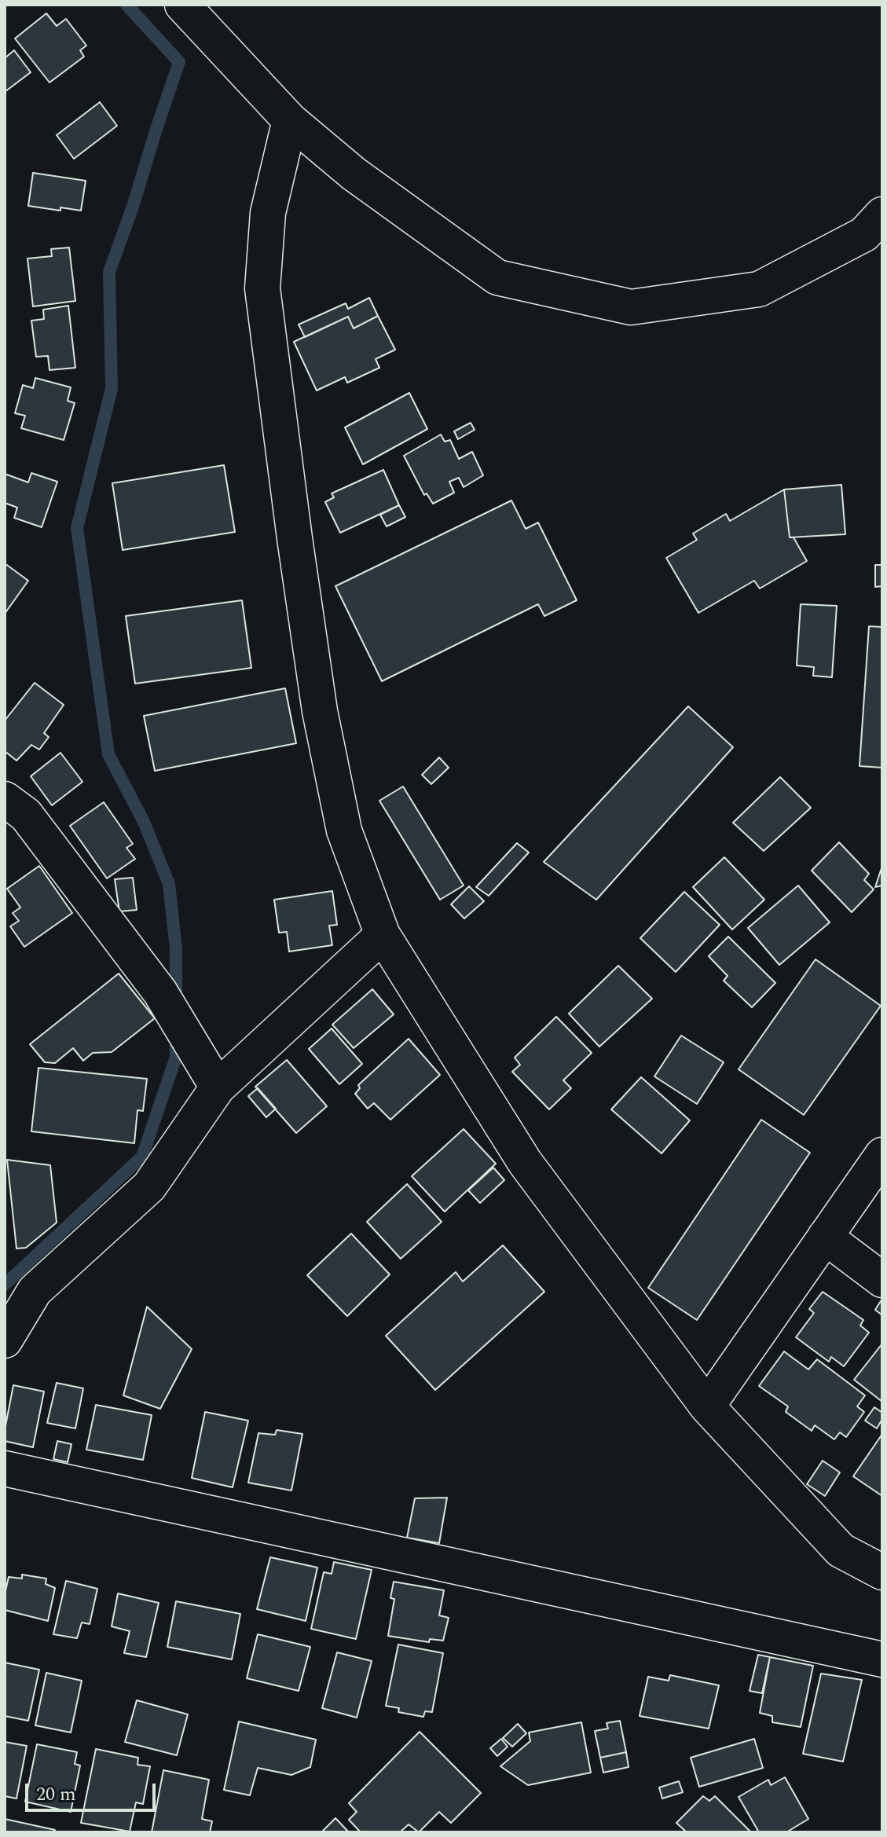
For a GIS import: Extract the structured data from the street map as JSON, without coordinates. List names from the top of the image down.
{
  "scale_bar": "20 m"
}
